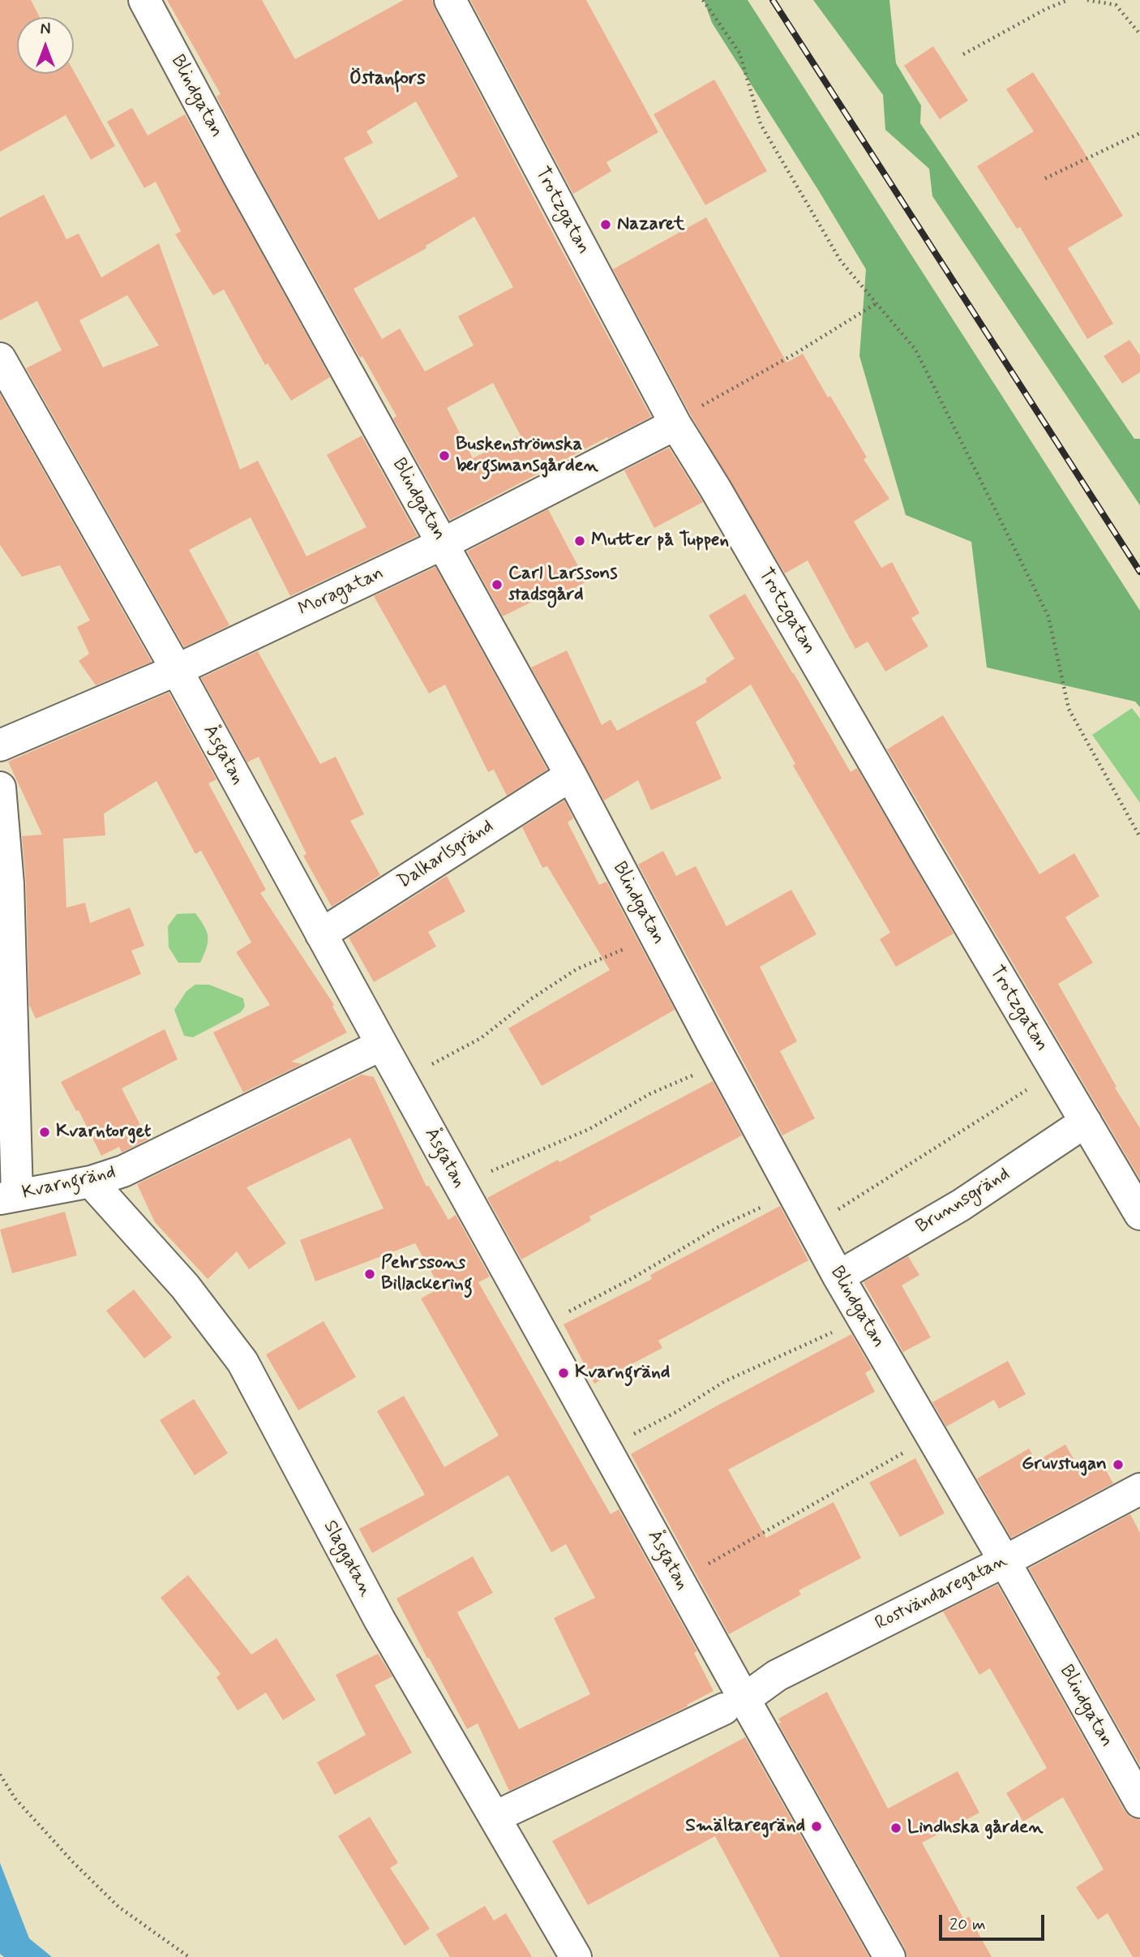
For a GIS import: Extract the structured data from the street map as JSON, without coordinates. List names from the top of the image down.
{
  "streets": {
    "street": [
      "Blindgatan",
      "Trotzgatan",
      "Moragatan",
      "Åsgatan",
      "Dalkarlsgränd",
      "Kvarngränd",
      "Brunnsgränd",
      "Slaggatan",
      "Rostvändaregatan"
    ]
  },
  "crossings": [
    ["Blindgatan", "Moragatan"],
    ["Blindgatan", "Dalkarlsgränd"],
    ["Blindgatan", "Brunnsgränd"],
    ["Blindgatan", "Rostvändaregatan"],
    ["Trotzgatan", "Moragatan"],
    ["Trotzgatan", "Brunnsgränd"],
    ["Moragatan", "Åsgatan"],
    ["Åsgatan", "Dalkarlsgränd"],
    ["Åsgatan", "Kvarngränd"],
    ["Åsgatan", "Rostvändaregatan"],
    ["Kvarngränd", "Slaggatan"],
    ["Slaggatan", "Rostvändaregatan"]
  ],
  "districts": ["Östanfors"],
  "places": [
    "Nazaret",
    "Buskenströmska bergsmansgården",
    "Mutter på Tuppen",
    "Carl Larssons stadsgård",
    "Kvarntorget",
    "Pehrssons Billackering",
    "Kvarngränd",
    "Gruvstugan",
    "Smältaregränd",
    "Lindhska gården"
  ],
  "scale_bar": "20 m",
  "north": "top"
}
